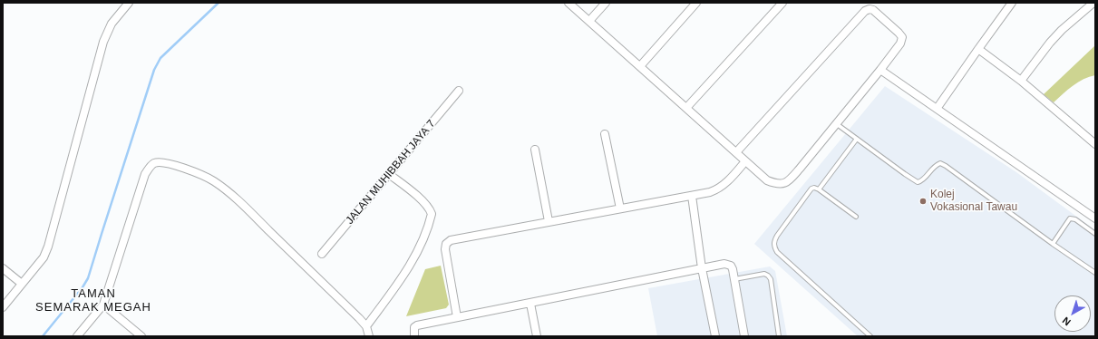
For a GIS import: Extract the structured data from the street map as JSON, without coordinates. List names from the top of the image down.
{
  "streets": {
    "street": ["JALAN MUHIBBAH JAYA 7"]
  },
  "districts": ["TAMAN SEMARAK MEGAH"],
  "places": ["Kolej Vokasional Tawau"],
  "north": "bottom left"
}
